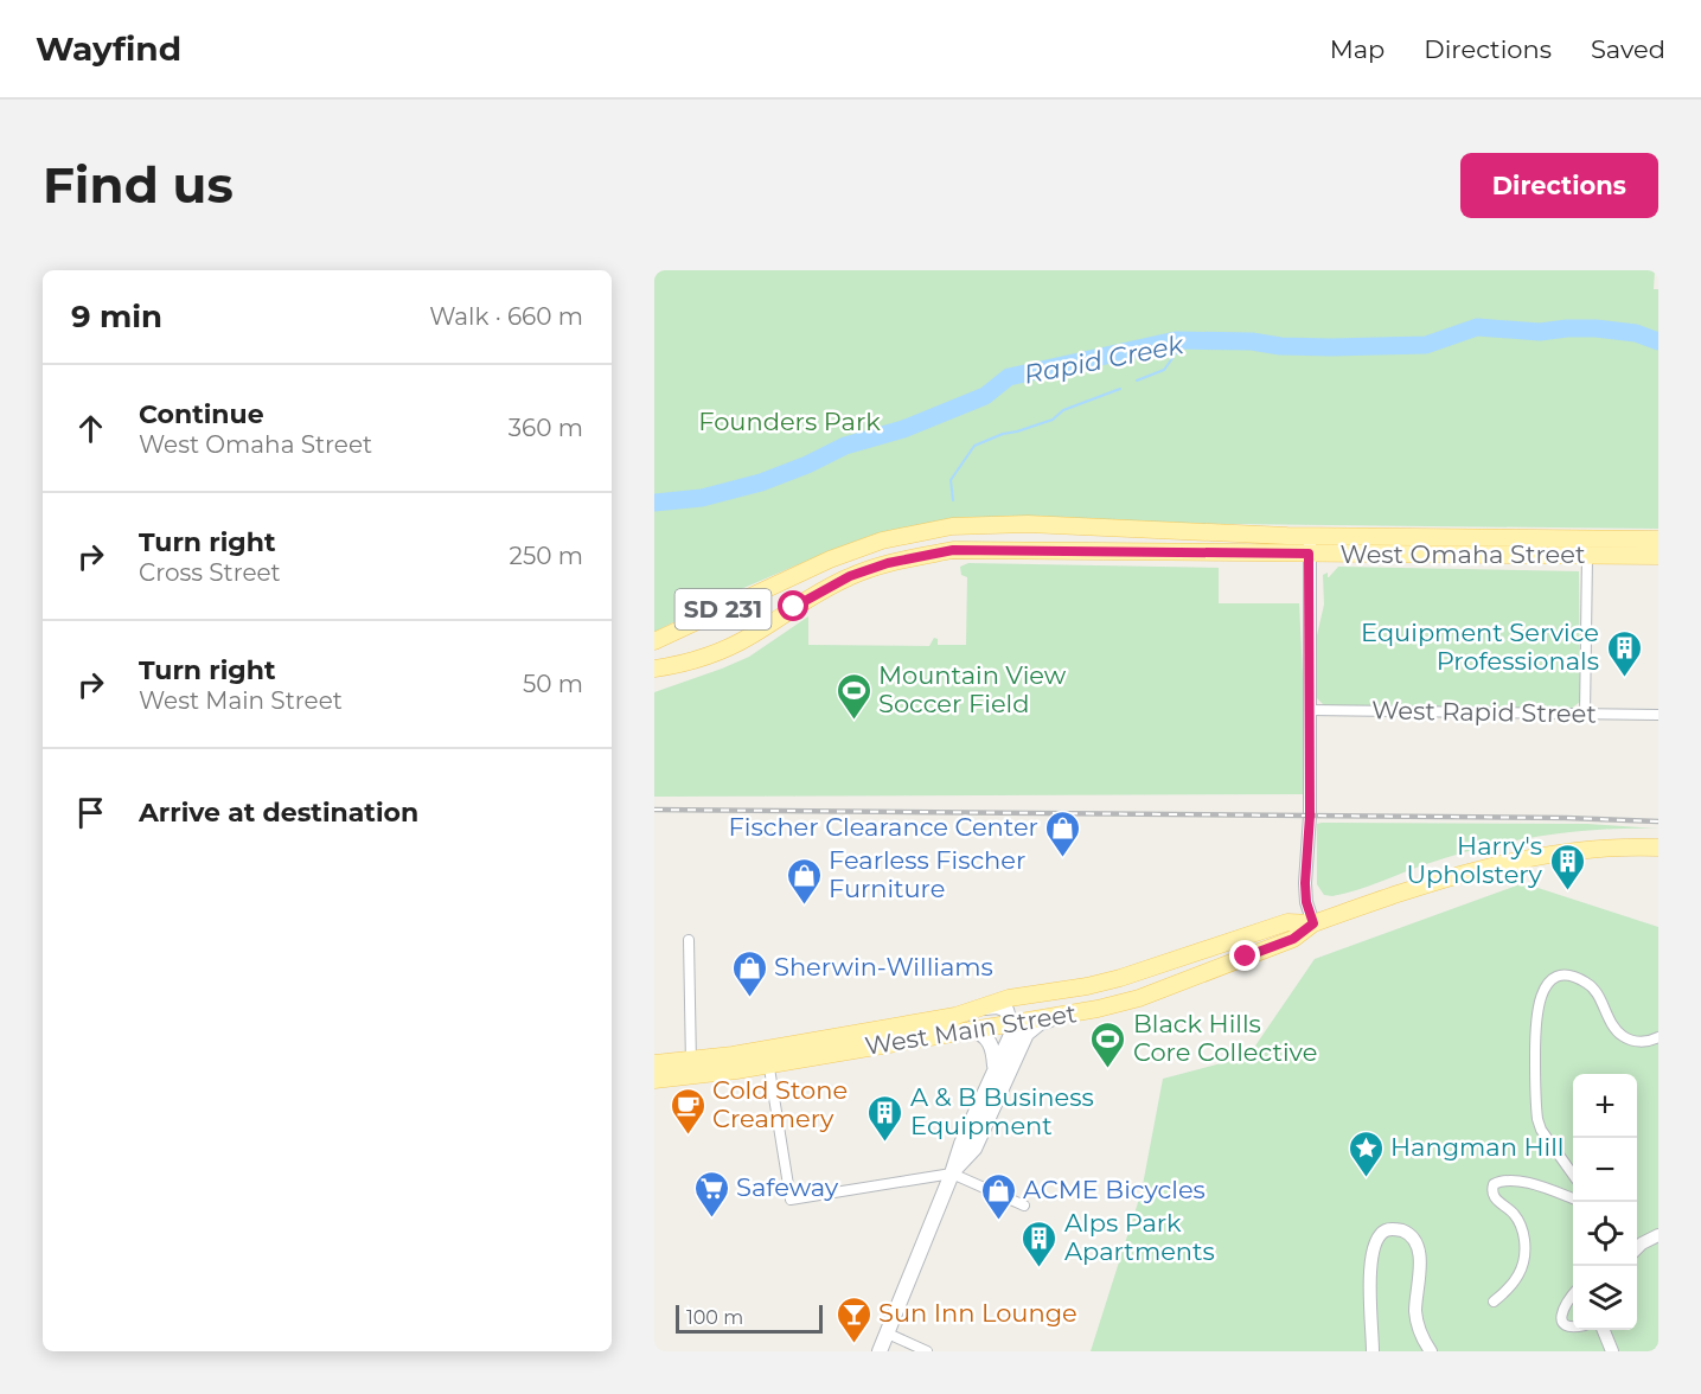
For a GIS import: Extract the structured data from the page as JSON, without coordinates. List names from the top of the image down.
{
  "streets": {
    "main road": ["West Omaha Street", "SD 231", "West Main Street"],
    "street": ["West Rapid Street"]
  },
  "water": ["Rapid Creek"],
  "parks": ["Founders Park"],
  "places": {
    "building": [
      "Equipment Service Professionals",
      "Harry's Upholstery",
      "A & B Business Equipment",
      "Alps Park Apartments"
    ],
    "sports": ["Mountain View Soccer Field", "Black Hills Core Collective"],
    "shop": [
      "Fischer Clearance Center",
      "Fearless Fischer Furniture",
      "Sherwin-Williams",
      "ACME Bicycles"
    ],
    "cafe": ["Cold Stone Creamery"],
    "place": ["Hangman Hill"],
    "supermarket": ["Safeway"],
    "bar": ["Sun Inn Lounge"]
  },
  "scale_bar": "100 m",
  "page": {
    "header": "Wayfind",
    "nav": ["Map", "Directions", "Saved"],
    "buttons": "Directions",
    "title": "Find us",
    "heading": ["9 min", "Walk · 660 m"],
    "list": [
      ["Continue", "West Omaha Street", "360 m"],
      ["Turn right", "Cross Street", "250 m"],
      ["Turn right", "West Main Street", "50 m"],
      "Arrive at destination"
    ],
    "map_buttons": ["+", "−"],
    "scale": "100 m"
  }
}
